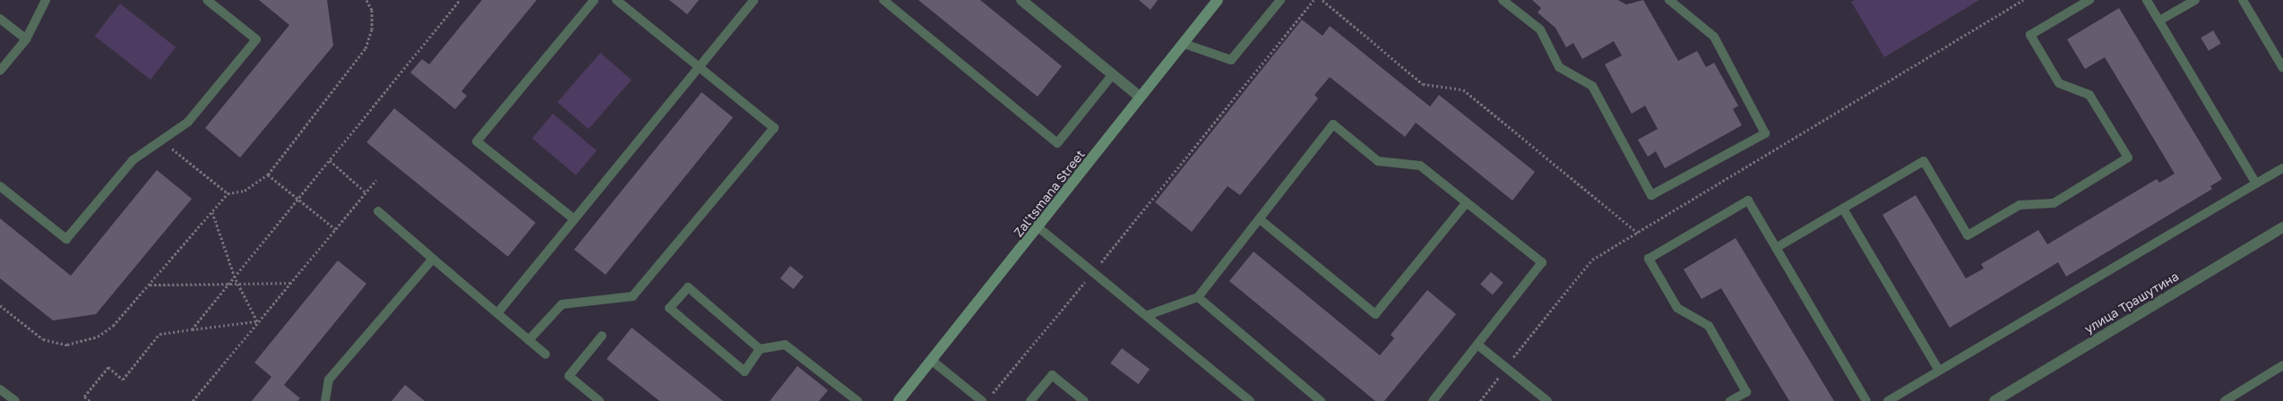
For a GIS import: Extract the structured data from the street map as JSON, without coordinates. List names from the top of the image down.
{
  "streets": {
    "street": ["Zal'tsmana Street", "улица Трашутина"]
  }
}
